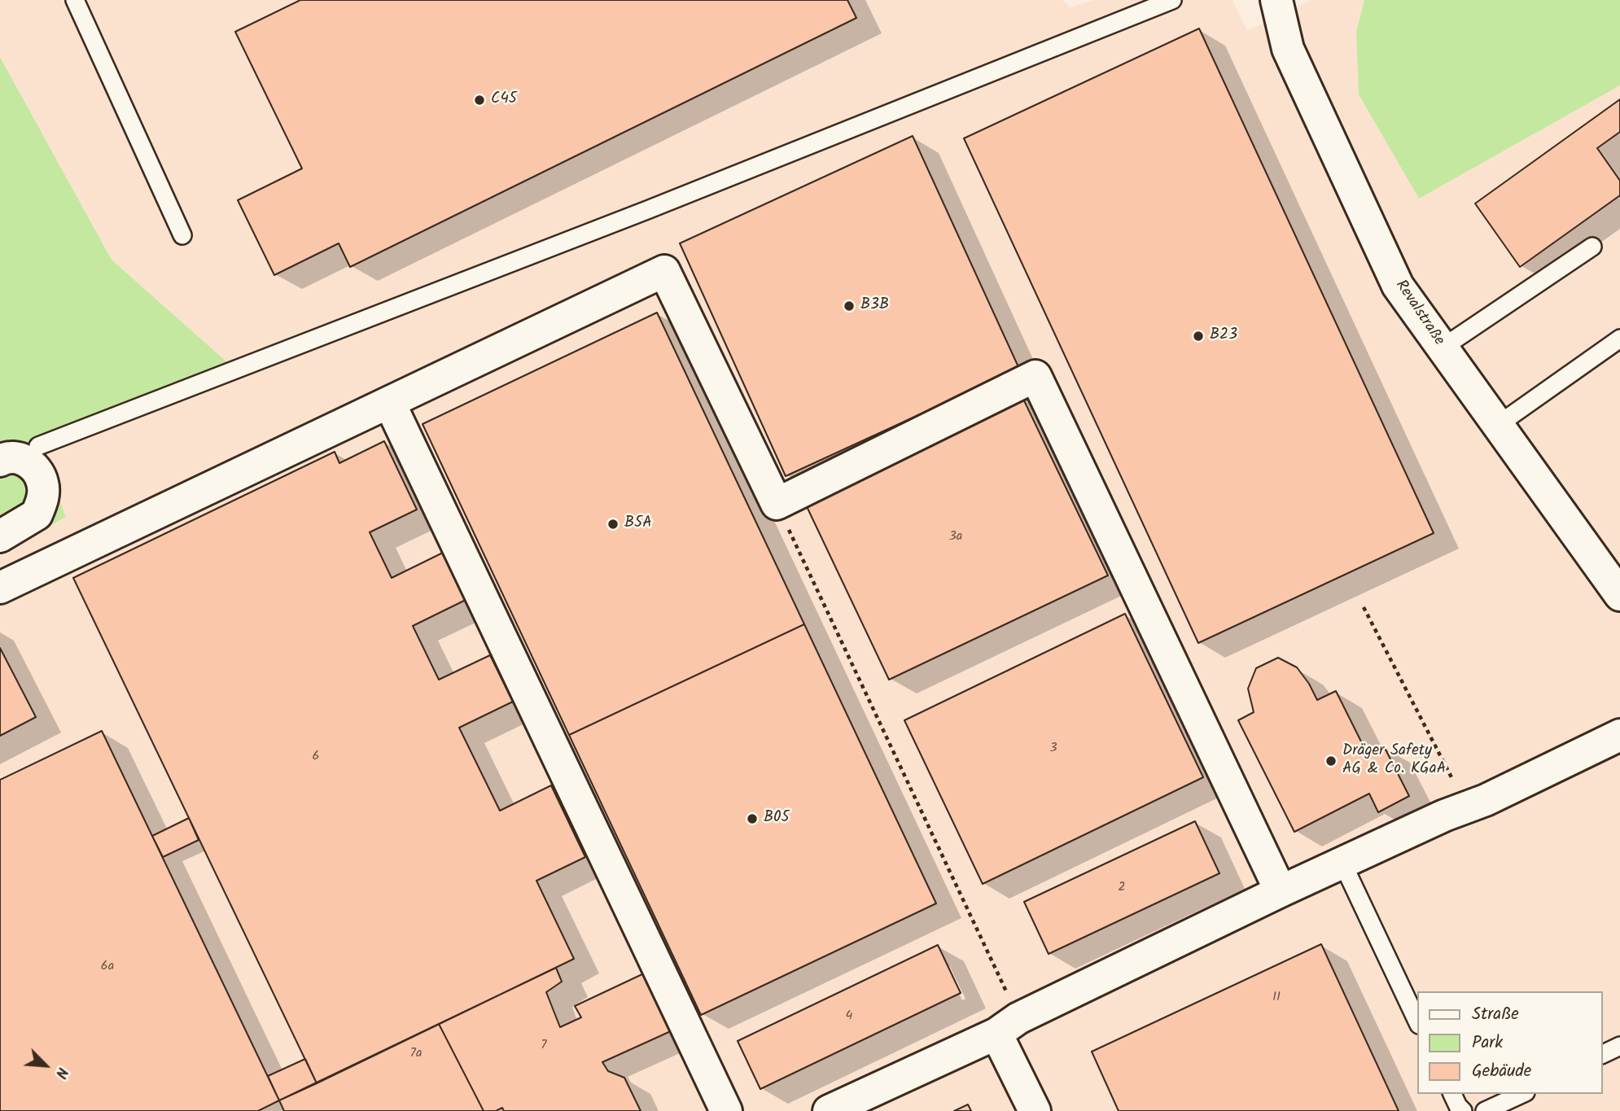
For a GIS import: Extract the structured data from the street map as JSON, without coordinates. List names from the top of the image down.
{
  "streets": {
    "street": ["Revalstraße"]
  },
  "places": [
    "C45",
    "B3B",
    "B23",
    "B5A",
    "Dräger Safety AG & Co. KGaA",
    "B05"
  ],
  "house_numbers": [
    "3a",
    "3",
    "6",
    "2",
    "6a",
    "11",
    "4",
    "7",
    "7a"
  ],
  "legend": ["Straße", "Park", "Gebäude"],
  "north": "bottom right"
}
